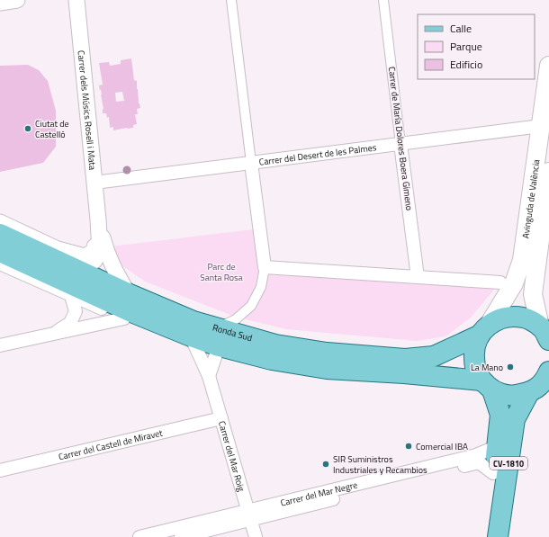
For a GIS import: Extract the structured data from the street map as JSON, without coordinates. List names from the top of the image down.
{
  "streets": {
    "main road": ["Avinguda de València", "Ronda Sud", "CV-1810"],
    "street": [
      "Carrer dels Músics Rosell i Mata",
      "Carrer de María Dolores Boera Gimeno",
      "Carrer del Desert de les Palmes",
      "Carrer del Castell de Miravet",
      "Carrer del Mar Roig",
      "Carrer del Mar Negre"
    ]
  },
  "crossings": [
    ["Carrer dels Músics Rosell i Mata", "Carrer del Desert de les Palmes"],
    ["Carrer dels Músics Rosell i Mata", "Ronda Sud"],
    ["Carrer de María Dolores Boera Gimeno", "Carrer del Desert de les Palmes"],
    ["Carrer del Desert de les Palmes", "Avinguda de València"],
    ["Avinguda de València", "Ronda Sud"],
    ["Ronda Sud", "Carrer del Mar Roig"],
    ["Ronda Sud", "CV-1810"],
    ["Carrer del Castell de Miravet", "Carrer del Mar Roig"],
    ["Carrer del Mar Roig", "Carrer del Mar Negre"],
    ["CV-1810", "Carrer del Mar Negre"]
  ],
  "parks": ["Parc de Santa Rosa"],
  "places": [
    "Ciutat de Castelló",
    "La Mano",
    "Comercial IBA",
    "SIR Suministros Industriales y Recambios"
  ],
  "legend": ["Calle", "Parque", "Edificio"]
}
